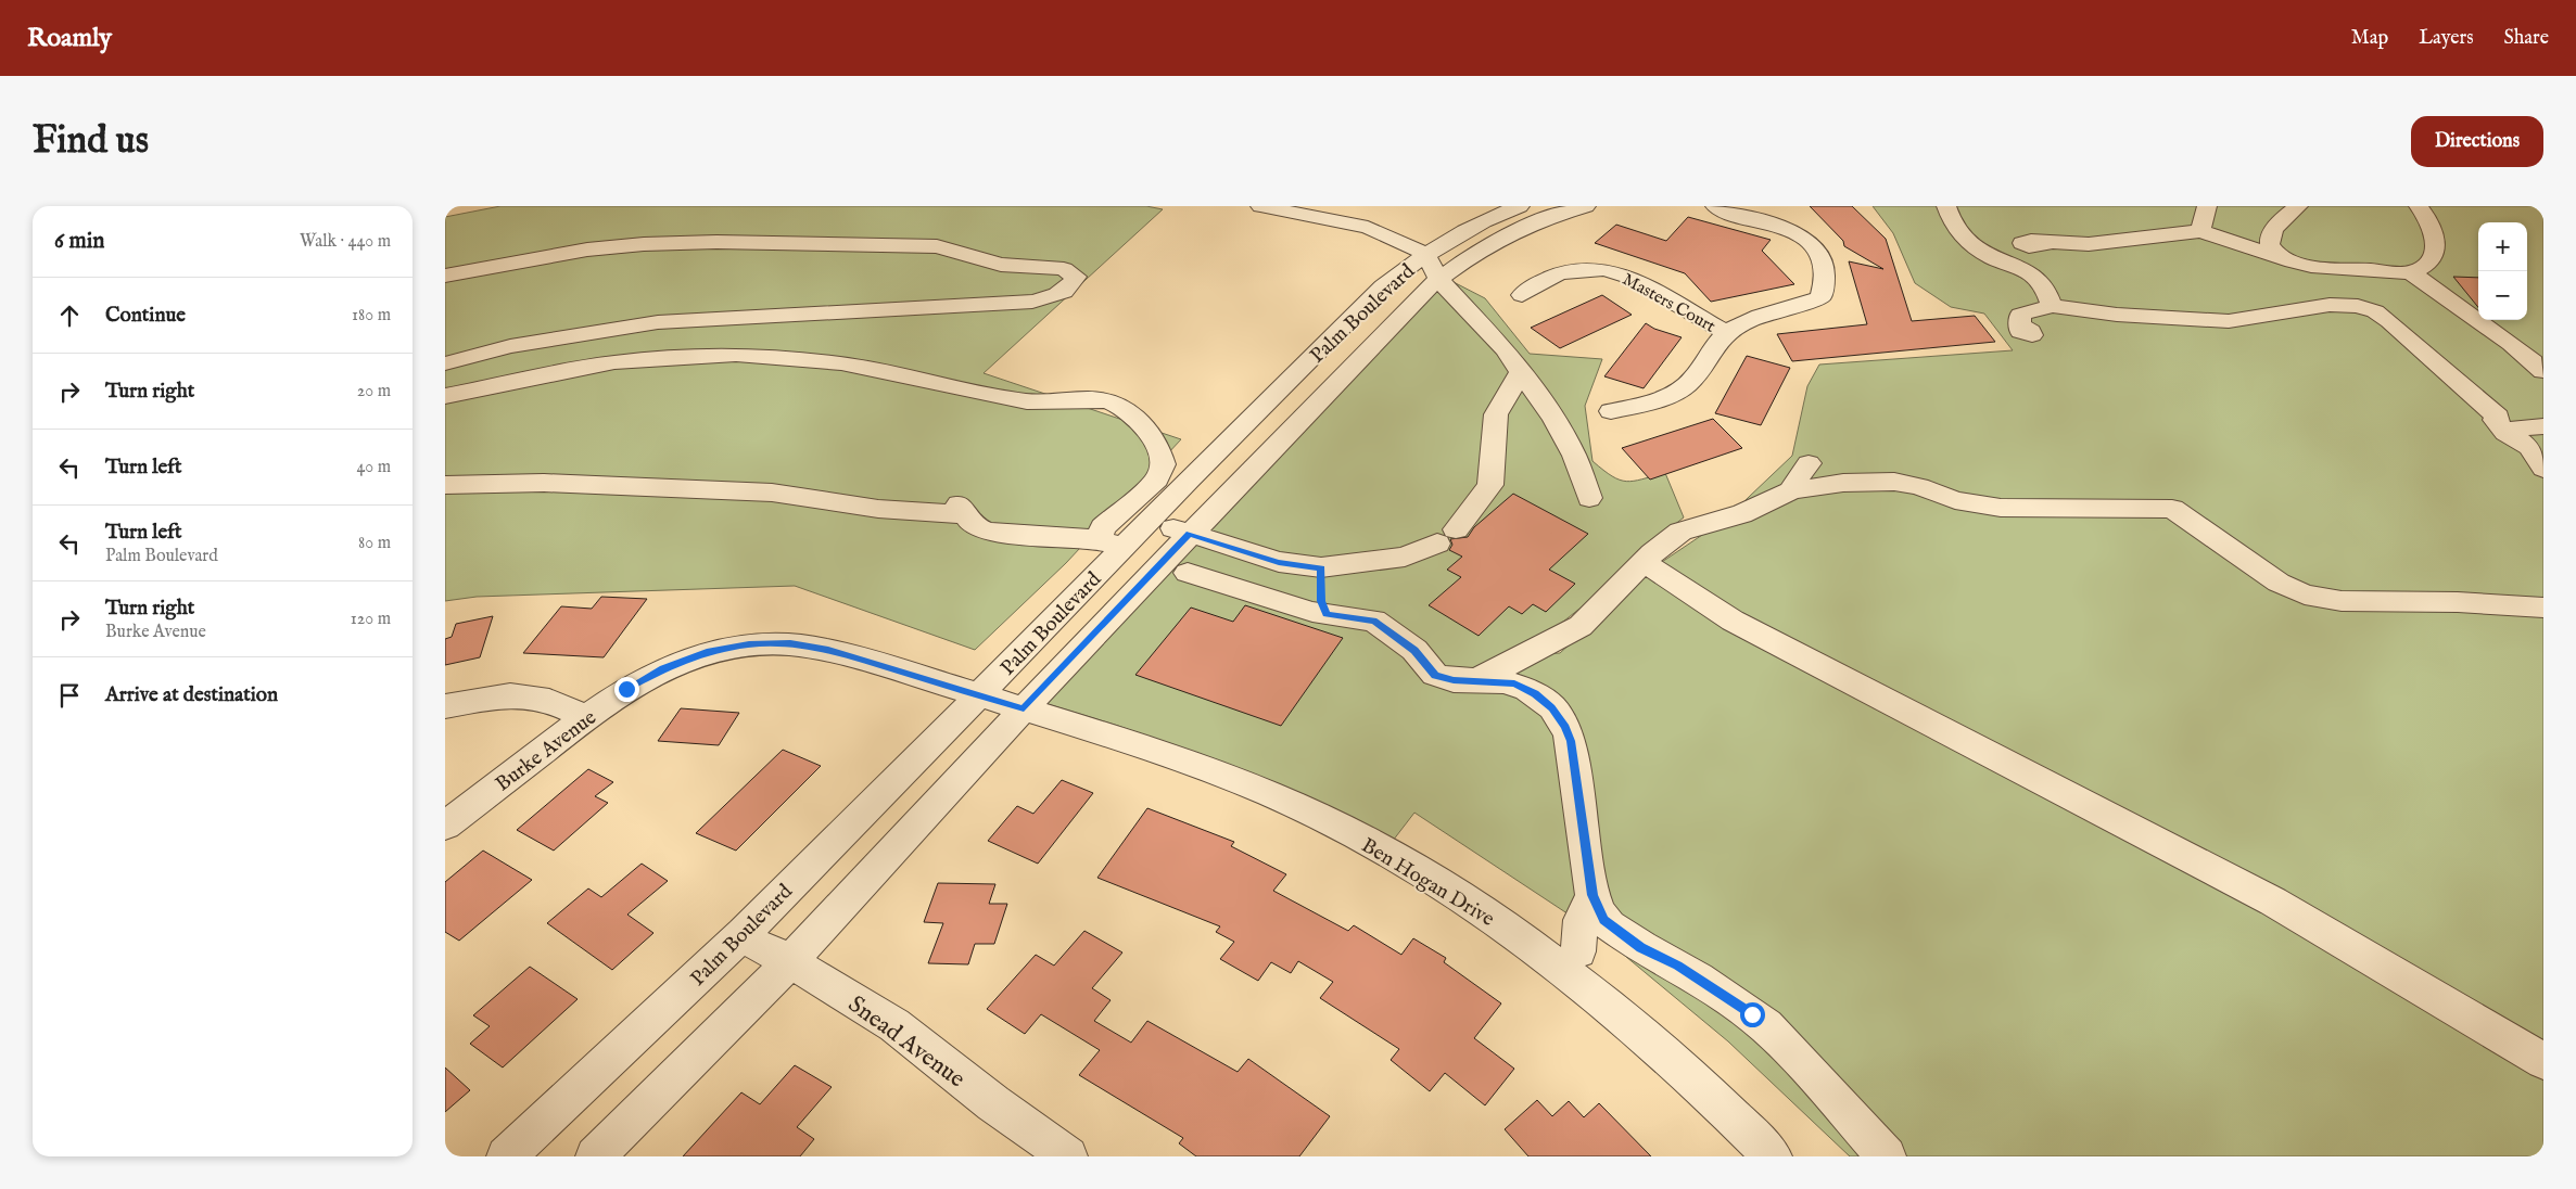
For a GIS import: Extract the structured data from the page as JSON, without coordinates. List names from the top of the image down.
{
  "streets": {
    "street": [
      "Masters Court",
      "Palm Boulevard",
      "Burke Avenue",
      "Ben Hogan Drive",
      "Snead Avenue"
    ]
  },
  "crossings": [
    ["Palm Boulevard", "Burke Avenue"],
    ["Palm Boulevard", "Ben Hogan Drive"],
    ["Palm Boulevard", "Snead Avenue"],
    ["Burke Avenue", "Ben Hogan Drive"]
  ],
  "page": {
    "header": "Roamly",
    "nav": ["Map", "Layers", "Share"],
    "buttons": "Directions",
    "title": "Find us",
    "heading": ["6 min", "Walk · 440 m"],
    "map_buttons": ["+", "−"],
    "list": [
      ["Continue", "180 m"],
      ["Turn right", "20 m"],
      ["Turn left", "40 m"],
      ["Turn left", "Palm Boulevard", "80 m"],
      ["Turn right", "Burke Avenue", "120 m"],
      "Arrive at destination"
    ]
  }
}
